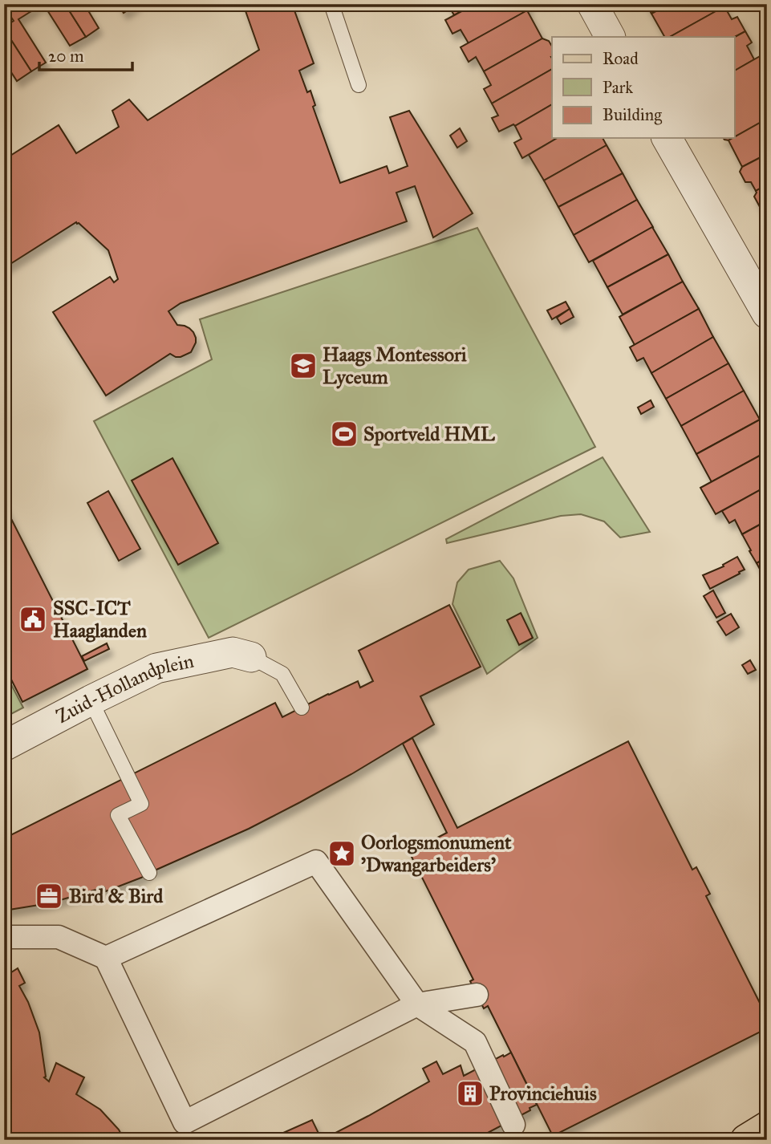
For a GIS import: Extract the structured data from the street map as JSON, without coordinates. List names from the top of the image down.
{
  "streets": {
    "street": ["Zuid-Hollandplein"]
  },
  "places": {
    "school or university": ["Haags Montessori Lyceum"],
    "sports": ["Sportveld HML"],
    "public building": ["SSC-ICT Haaglanden"],
    "place": ["Oorlogsmonument 'Dwangarbeiders'"],
    "office": ["Bird & Bird"],
    "building": ["Provinciehuis"]
  },
  "legend": ["Road", "Park", "Building"],
  "scale_bar": "20 m"
}
